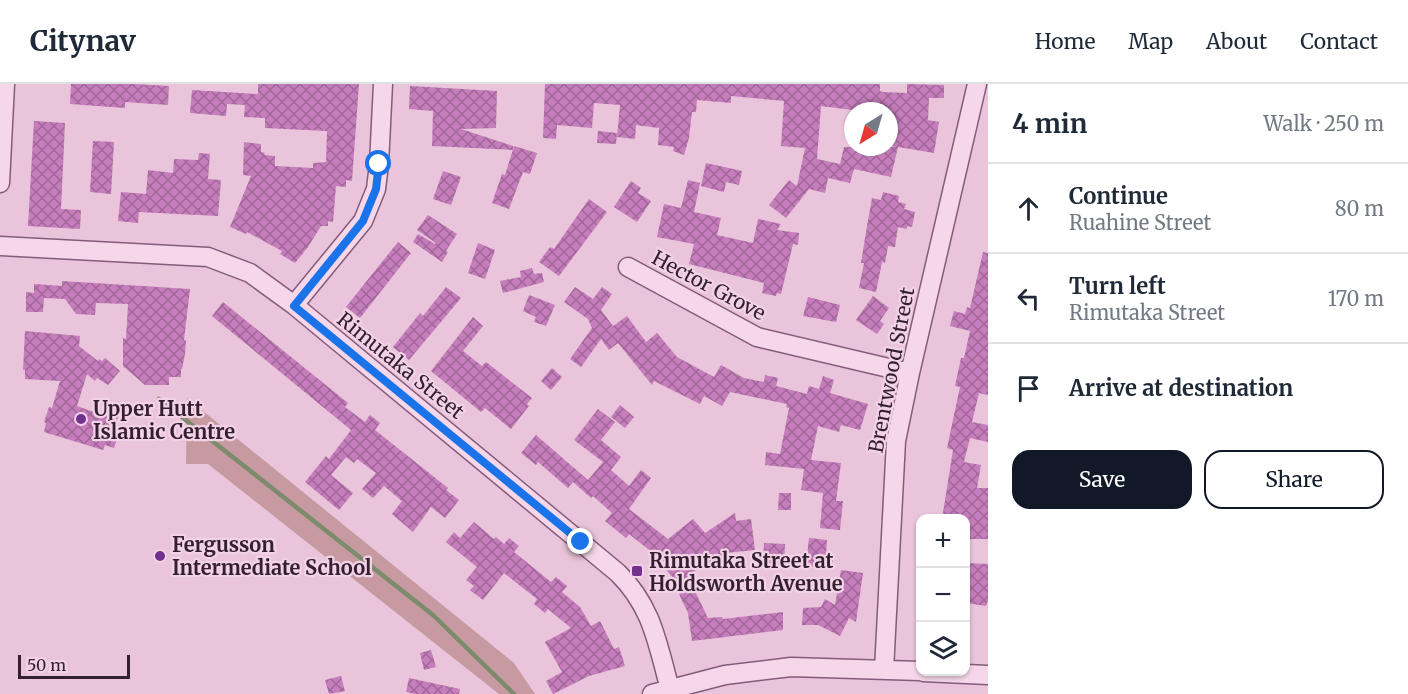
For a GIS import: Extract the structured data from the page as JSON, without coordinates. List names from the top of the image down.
{
  "streets": {
    "street": ["Hector Grove", "Rimutaka Street", "Brentwood Street"]
  },
  "crossings": [
    ["Hector Grove", "Brentwood Street"]
  ],
  "places": {
    "other": ["Upper Hutt Islamic Centre", "Fergusson Intermediate School"],
    "transit": ["Rimutaka Street at Holdsworth Avenue"]
  },
  "scale_bar": "50 m",
  "north": "bottom left",
  "page": {
    "header": "Citynav",
    "nav": [
      "Home",
      "Map",
      "About",
      "Contact"
    ],
    "heading": ["4 min", "Walk · 250 m"],
    "list": [
      ["Continue", "Ruahine Street", "80 m"],
      ["Turn left", "Rimutaka Street", "170 m"],
      "Arrive at destination"
    ],
    "buttons": ["Save", "Share"],
    "map_buttons": ["+", "−"],
    "scale": "50 m"
  }
}
